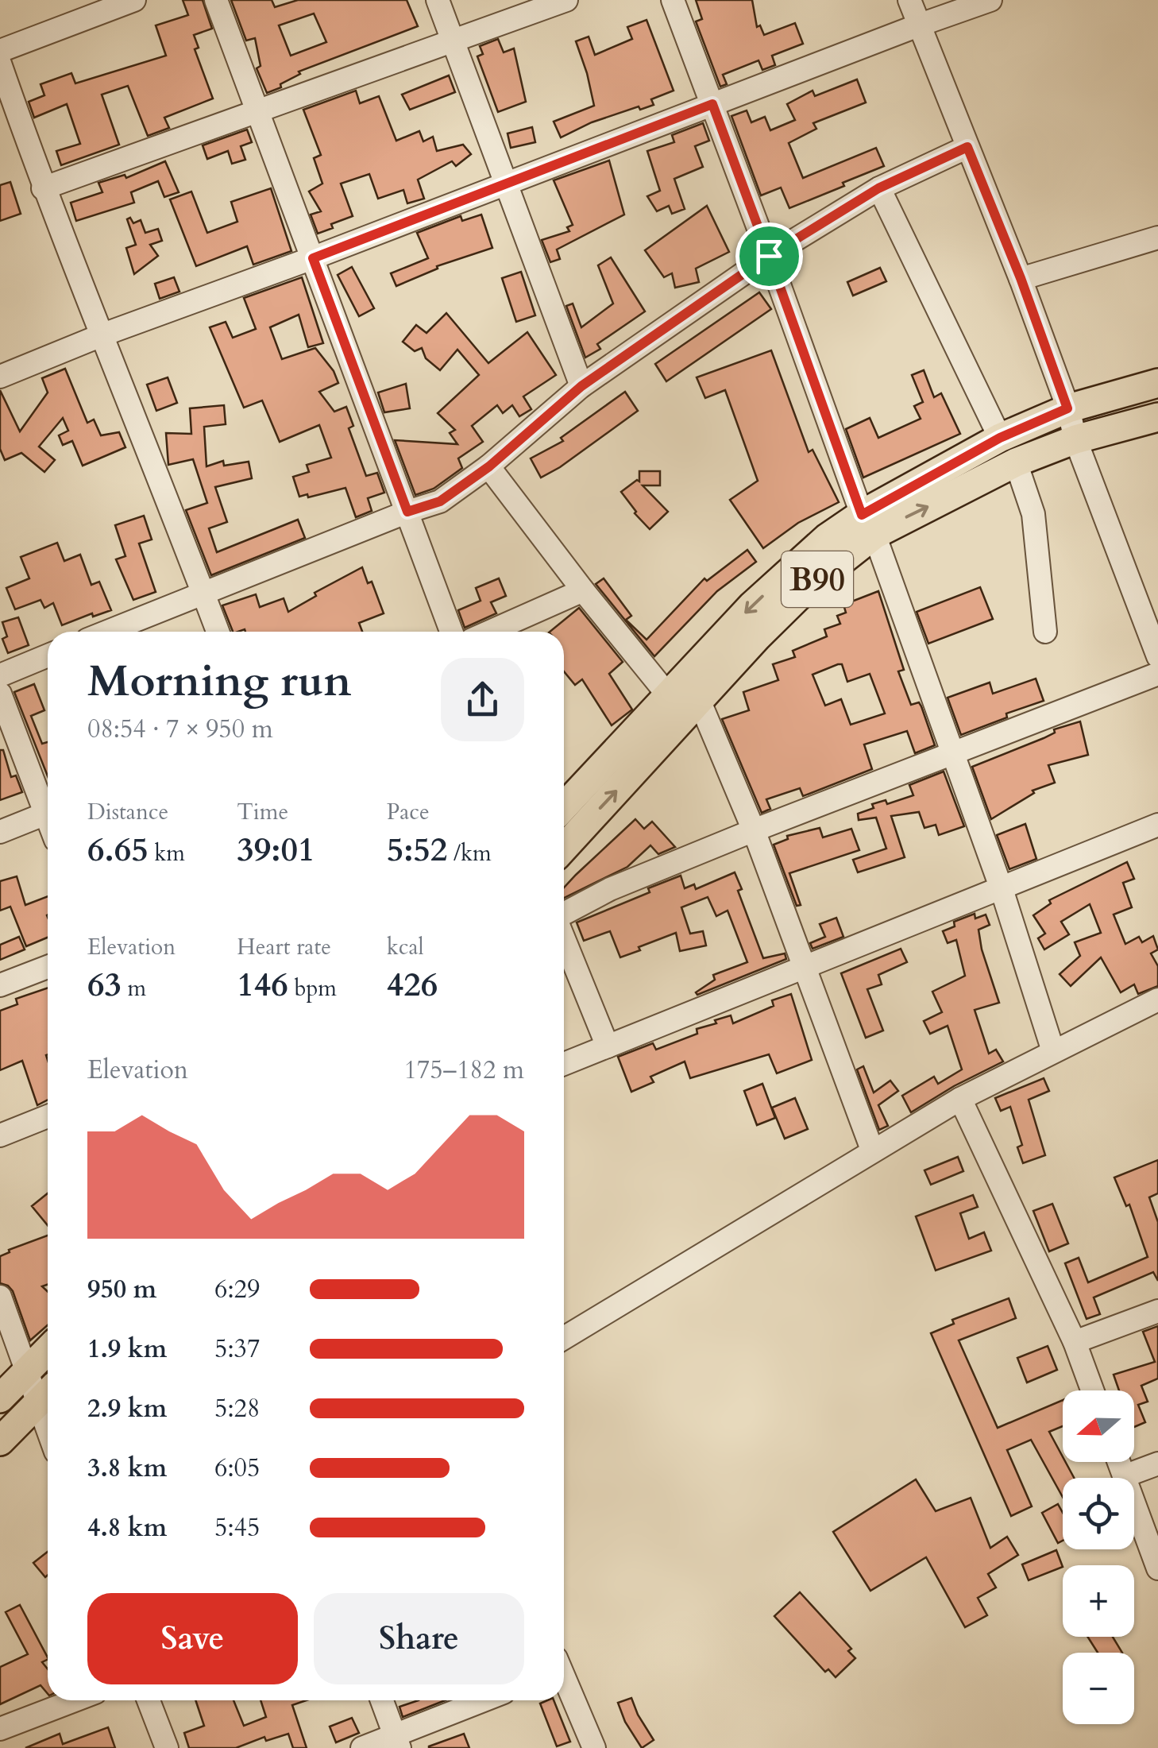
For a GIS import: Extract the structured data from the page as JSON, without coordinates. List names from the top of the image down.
{
  "streets": {
    "main road": ["B90"]
  },
  "north": "left",
  "page": {
    "heading": ["Morning run", "08:54 · 7 × 950 m"],
    "stats": [
      ["Distance", "6.65 km"],
      ["Time", "39:01"],
      ["Pace", "5:52 /km"],
      ["Elevation", "63 m"],
      ["Heart rate", "146 bpm"],
      ["kcal", "426"]
    ],
    "chart": ["Elevation", "175–182 m"],
    "list": [
      {
        "name": "950 m",
        "note": "6:29"
      },
      {
        "name": "1.9 km",
        "note": "5:37"
      },
      {
        "name": "2.9 km",
        "note": "5:28"
      },
      {
        "name": "3.8 km",
        "note": "6:05"
      },
      {
        "name": "4.8 km",
        "note": "5:45"
      }
    ],
    "map_buttons": ["+", "−"],
    "buttons": ["Save", "Share"]
  }
}
